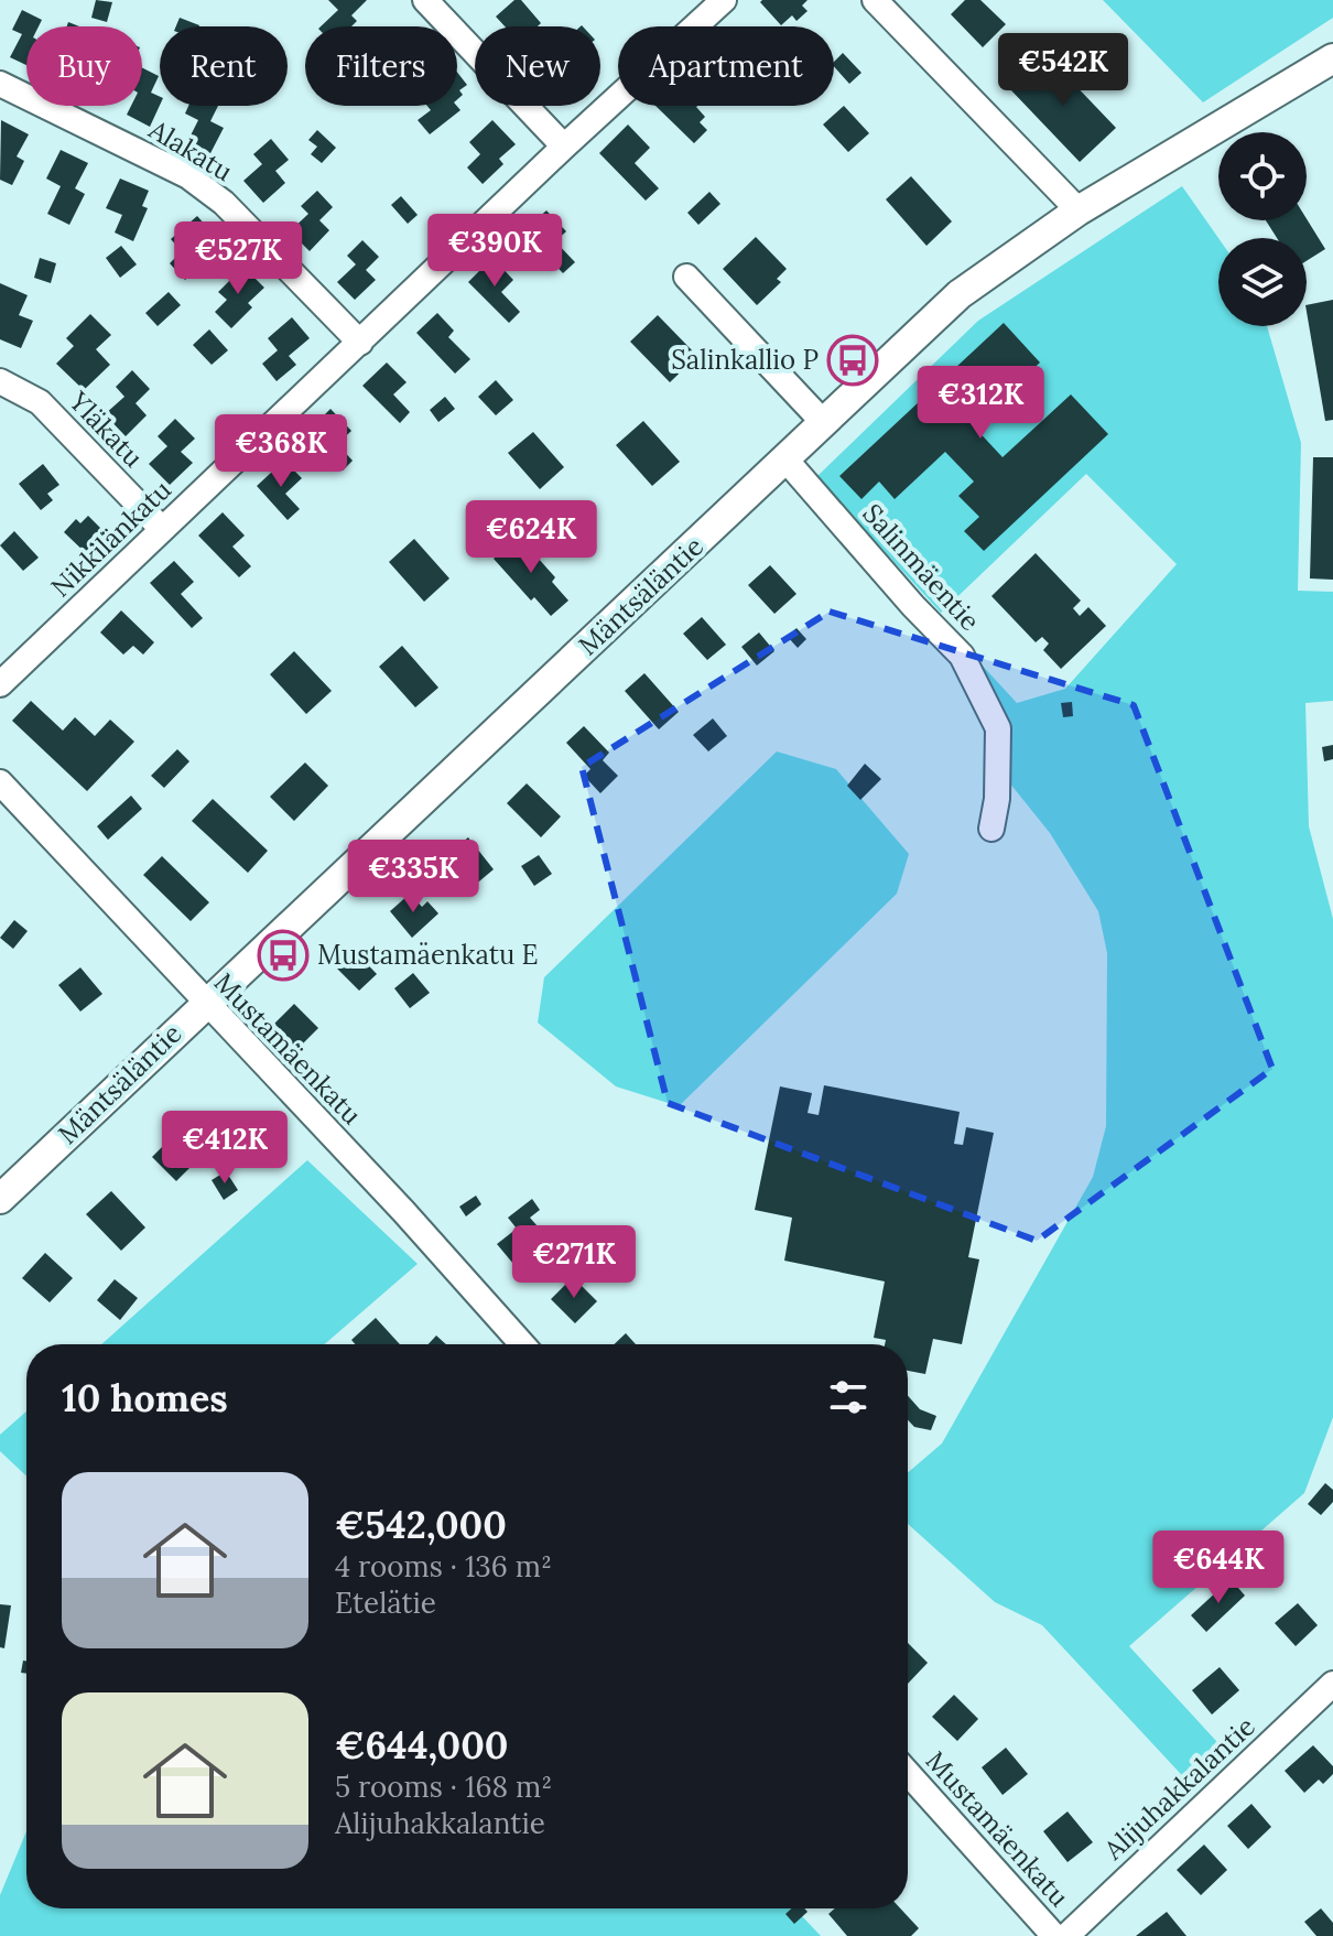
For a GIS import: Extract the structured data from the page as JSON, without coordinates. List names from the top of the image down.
{
  "streets": {
    "street": [
      "Alakatu",
      "Yläkatu",
      "Nikkilänkatu",
      "Salinmäentie",
      "Mäntsäläntie",
      "Mustamäenkatu",
      "Alijuhakkalantie"
    ]
  },
  "crossings": [
    ["Alakatu", "Nikkilänkatu"],
    ["Yläkatu", "Nikkilänkatu"],
    ["Salinmäentie", "Mäntsäläntie"],
    ["Mäntsäläntie", "Mustamäenkatu"]
  ],
  "places": {
    "bus stop": ["Salinkallio P", "Mustamäenkatu E"]
  },
  "page": {
    "chip": [
      "Buy",
      "Rent",
      "Filters",
      "New",
      "Apartment"
    ],
    "price": [
      "€542K",
      "€390K",
      "€527K",
      "€312K",
      "€368K",
      "€624K",
      "€335K",
      "€412K",
      "€271K",
      "€644K"
    ],
    "heading": "10 homes",
    "list": [
      {
        "name": "€542,000",
        "note": "4 rooms · 136 m² · Etelätie"
      },
      {
        "name": "€644,000",
        "note": "5 rooms · 168 m² · Alijuhakkalantie"
      }
    ]
  }
}
